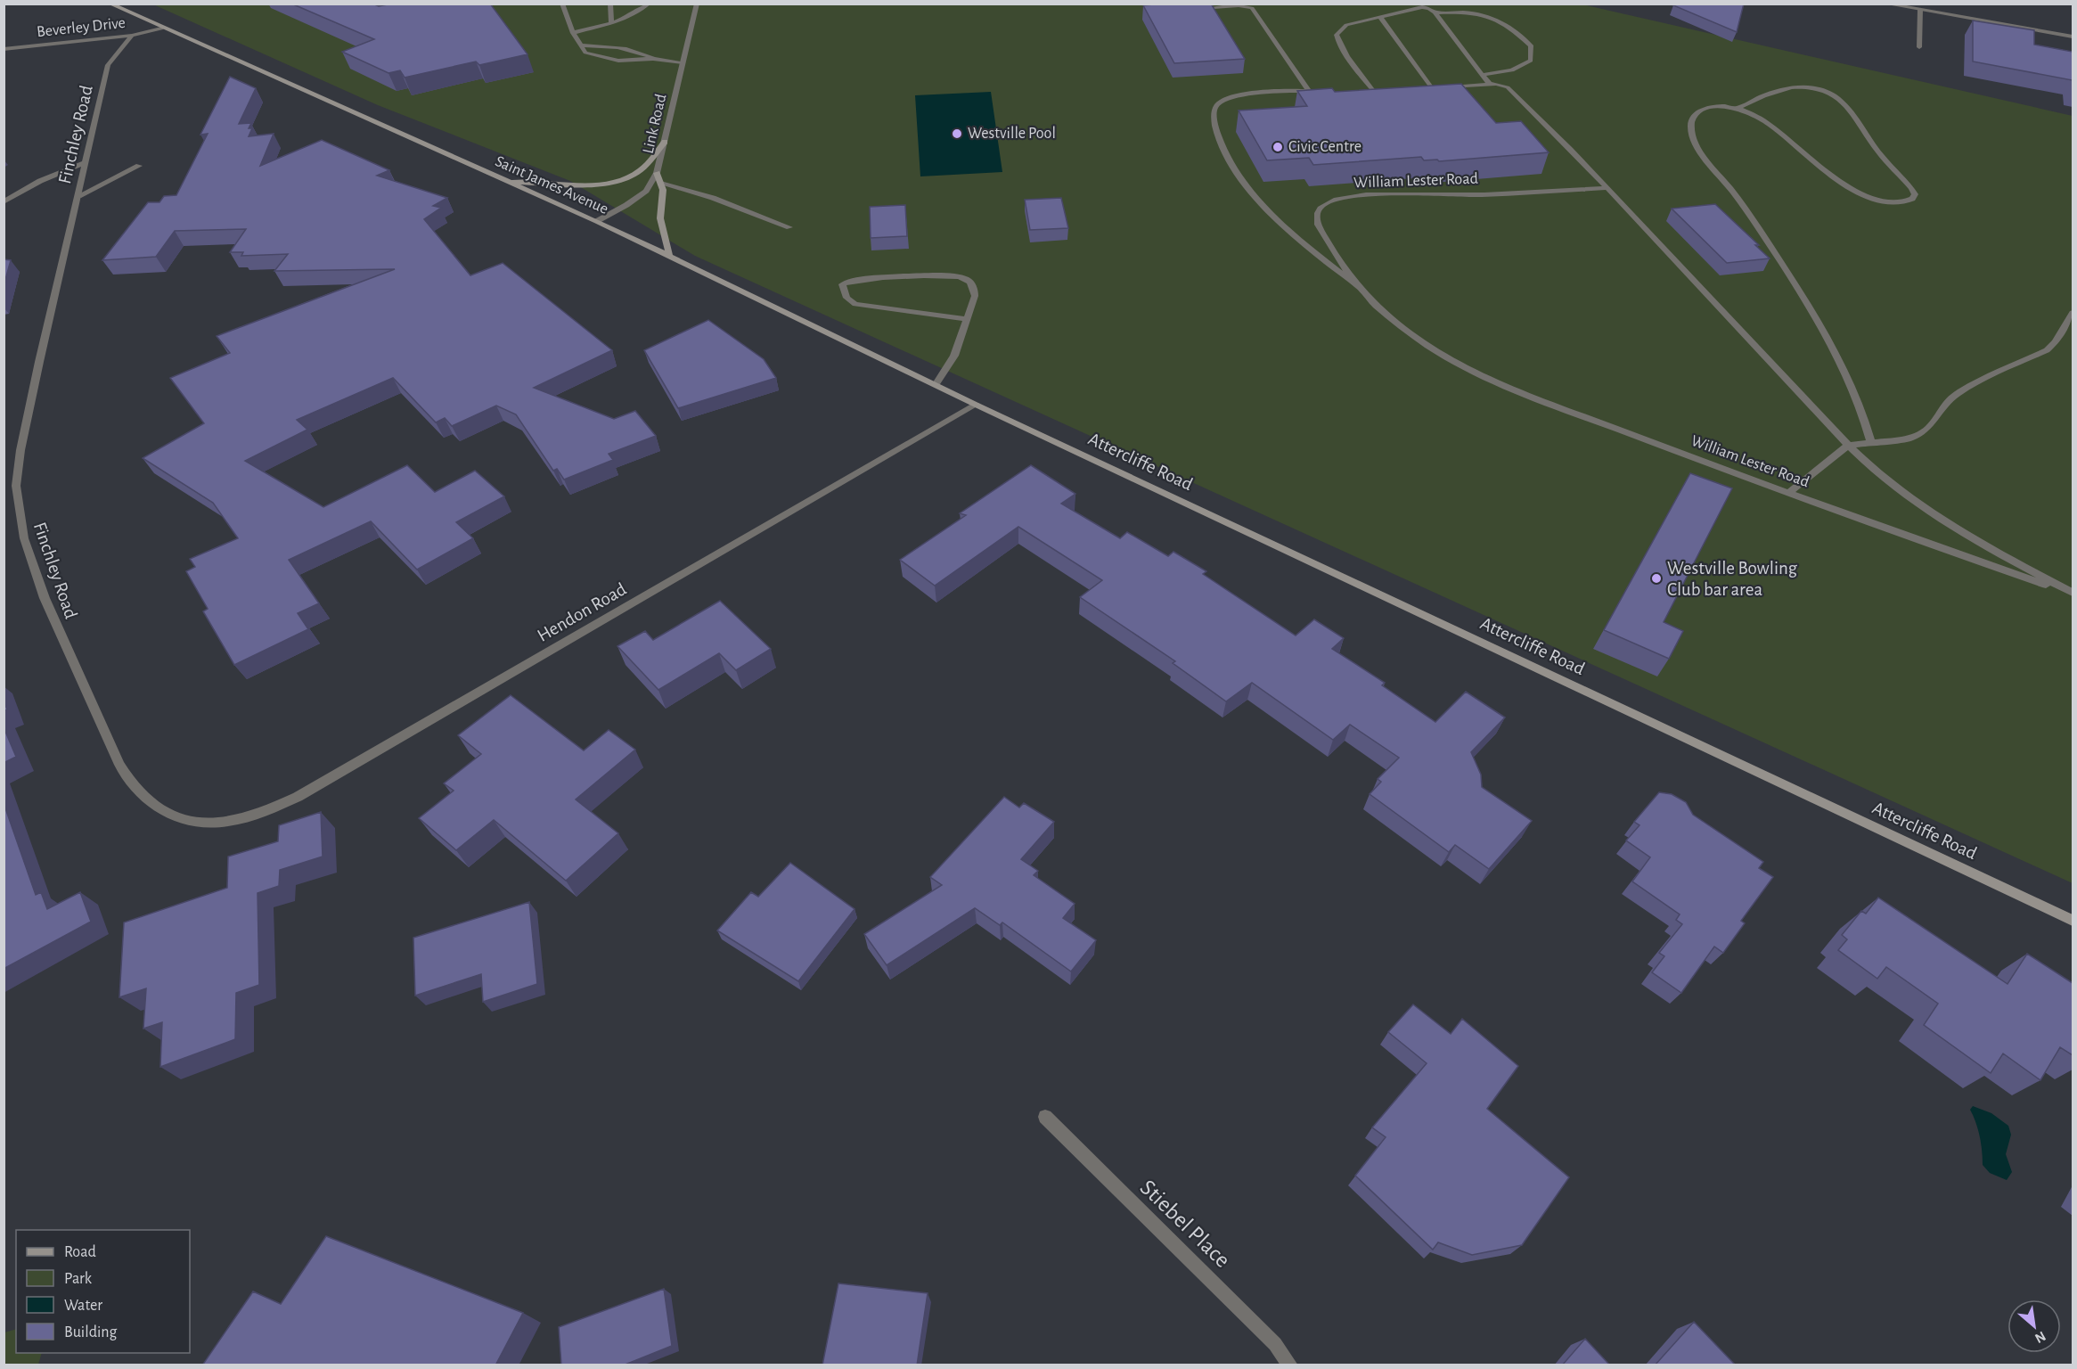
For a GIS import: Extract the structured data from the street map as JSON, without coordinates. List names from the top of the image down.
{
  "streets": {
    "main road": ["Saint James Avenue", "Attercliffe Road"],
    "street": [
      "Beverley Drive",
      "Link Road",
      "Finchley Road",
      "William Lester Road",
      "Hendon Road",
      "Stiebel Place"
    ]
  },
  "crossings": [
    ["Beverley Drive", "Finchley Road"],
    ["Beverley Drive", "Saint James Avenue"],
    ["Link Road", "Saint James Avenue"],
    ["Finchley Road", "Hendon Road"],
    ["Saint James Avenue", "Attercliffe Road"],
    ["Saint James Avenue", "Hendon Road"],
    ["Attercliffe Road", "Hendon Road"]
  ],
  "places": ["Westville Pool", "Civic Centre", "Westville Bowling Club bar area"],
  "legend": [
    "Road",
    "Park",
    "Water",
    "Building"
  ],
  "north": "bottom right"
}
